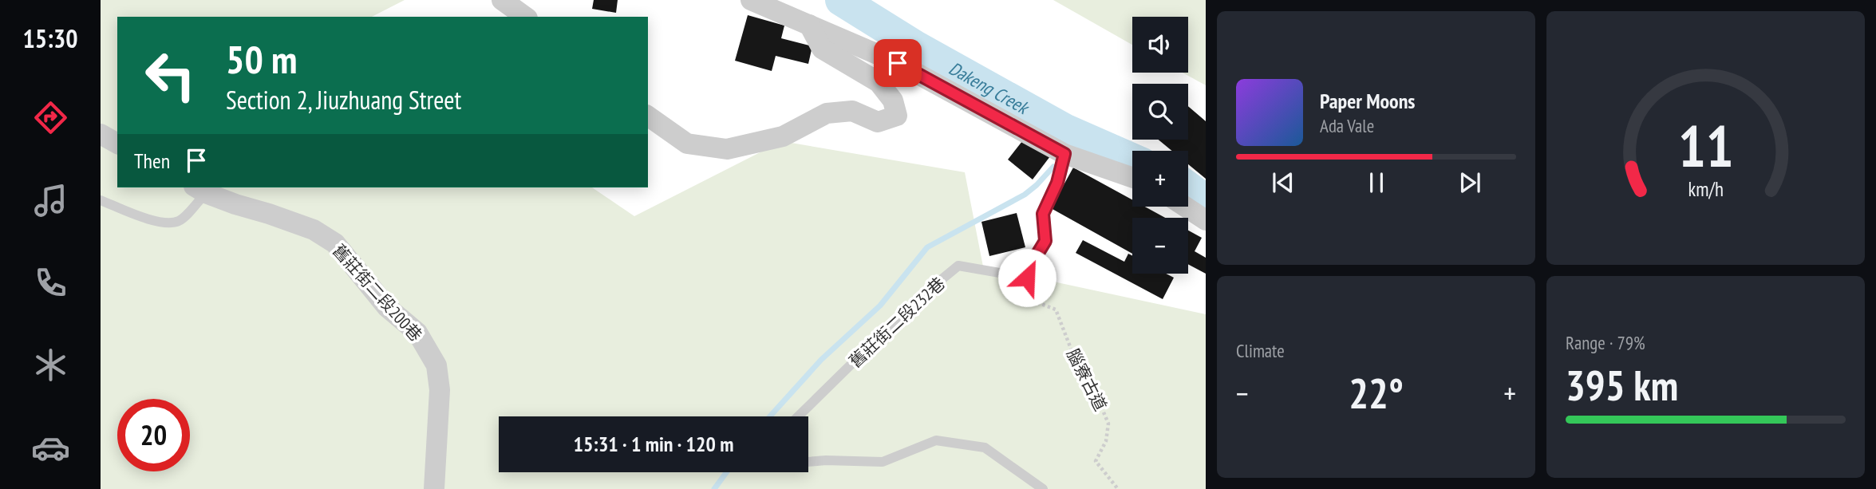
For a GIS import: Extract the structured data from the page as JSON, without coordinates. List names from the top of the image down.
{
  "streets": {
    "street": ["舊莊街二段200巷"],
    "lane": ["舊莊街二段232巷"],
    "path": ["腦寮古道"]
  },
  "crossings": [
    ["舊莊街二段232巷", "腦寮古道"]
  ],
  "water": ["Dakeng Creek"],
  "page": {
    "tabs": "15:30",
    "map_buttons": ["+", "−"],
    "turn": ["50 m", "Section 2, Jiuzhuang Street"],
    "song": ["Paper Moons", "Ada Vale"],
    "then": "Then",
    "tile": [
      "Climate",
      ["Range · 79%", "395 km"]
    ],
    "heat": ["−", "22°", "+"],
    "limit": "20",
    "trip": "15:31 · 1 min · 120 m",
    "gauge": ["11", "km/h"]
  }
}
